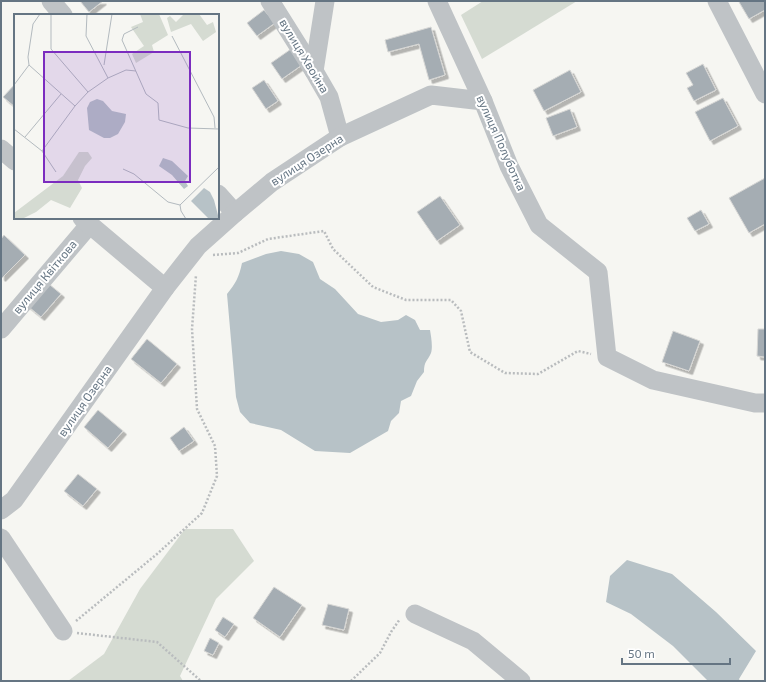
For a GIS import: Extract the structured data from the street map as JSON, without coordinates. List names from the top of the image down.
{
  "streets": {
    "street": [
      "вулиця Хвойна",
      "вулиця Полуботка",
      "вулиця Озерна",
      "вулиця Квіткова"
    ]
  },
  "crossings": [
    ["вулиця Хвойна", "вулиця Озерна"],
    ["вулиця Полуботка", "вулиця Озерна"]
  ],
  "scale_bar": "50 m"
}
